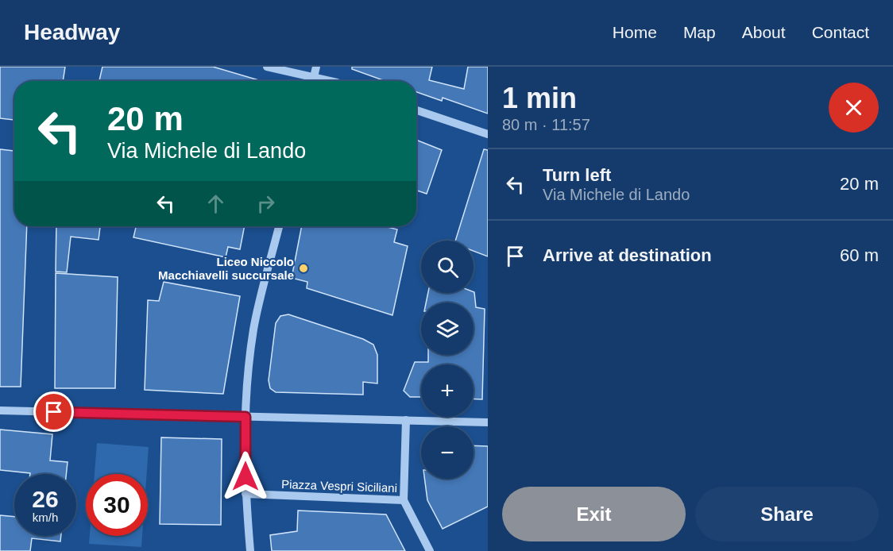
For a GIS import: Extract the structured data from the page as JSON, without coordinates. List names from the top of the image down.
{
  "streets": {
    "street": ["Piazza Vespri Siciliani"]
  },
  "places": ["Liceo Niccolo Macchiavelli succursale"],
  "page": {
    "header": "Headway",
    "nav": [
      "Home",
      "Map",
      "About",
      "Contact"
    ],
    "heading": ["1 min", "80 m · 11:57"],
    "turn": ["20 m", "Via Michele di Lando"],
    "list": [
      {
        "name": "Turn left",
        "note": "Via Michele di Lando",
        "value": "20 m"
      },
      {
        "name": "Arrive at destination",
        "value": "60 m"
      }
    ],
    "map_buttons": ["+", "−"],
    "speed": "26 km/h",
    "limit": "30",
    "buttons": ["Exit", "Share"]
  }
}
